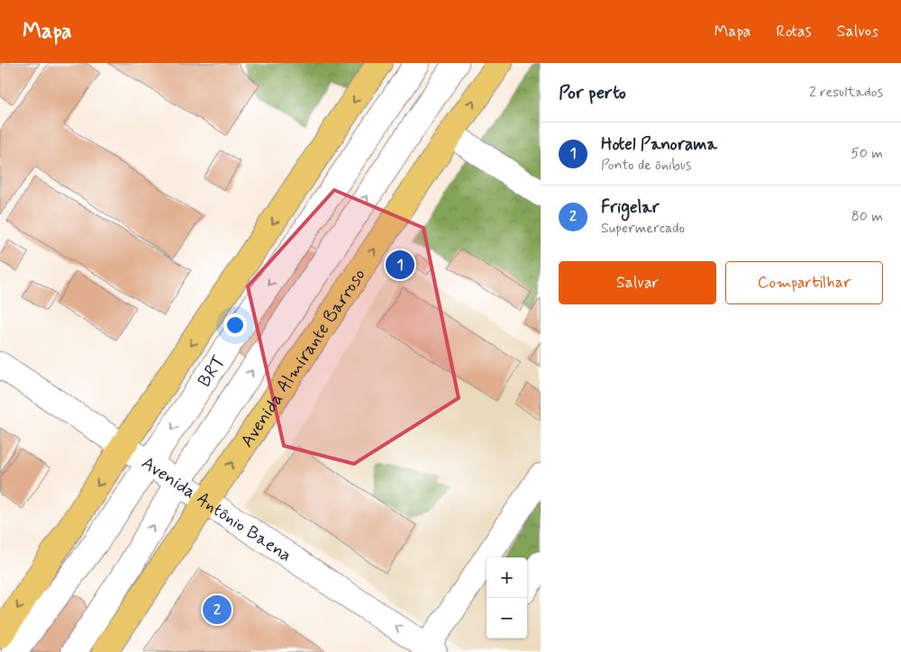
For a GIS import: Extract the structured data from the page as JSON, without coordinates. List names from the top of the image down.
{
  "streets": {
    "highway": ["Avenida Almirante Barroso"],
    "street": ["BRT", "Avenida Antônio Baena"]
  },
  "crossings": [
    ["Avenida Almirante Barroso", "Avenida Antônio Baena"],
    ["BRT", "Avenida Antônio Baena"]
  ],
  "one_way": ["Avenida Antônio Baena"],
  "page": {
    "header": "Mapa",
    "nav": ["Mapa", "Rotas", "Salvos"],
    "heading": ["Por perto", "2 resultados"],
    "list": [
      {
        "mark": "1",
        "name": "Hotel Panorama",
        "note": "Ponto de ônibus",
        "value": "50 m"
      },
      {
        "mark": "2",
        "name": "Frigelar",
        "note": "Supermercado",
        "value": "80 m"
      }
    ],
    "buttons": ["Salvar", "Compartilhar"],
    "pins": ["1", "2"],
    "map_buttons": ["+", "−"]
  }
}
